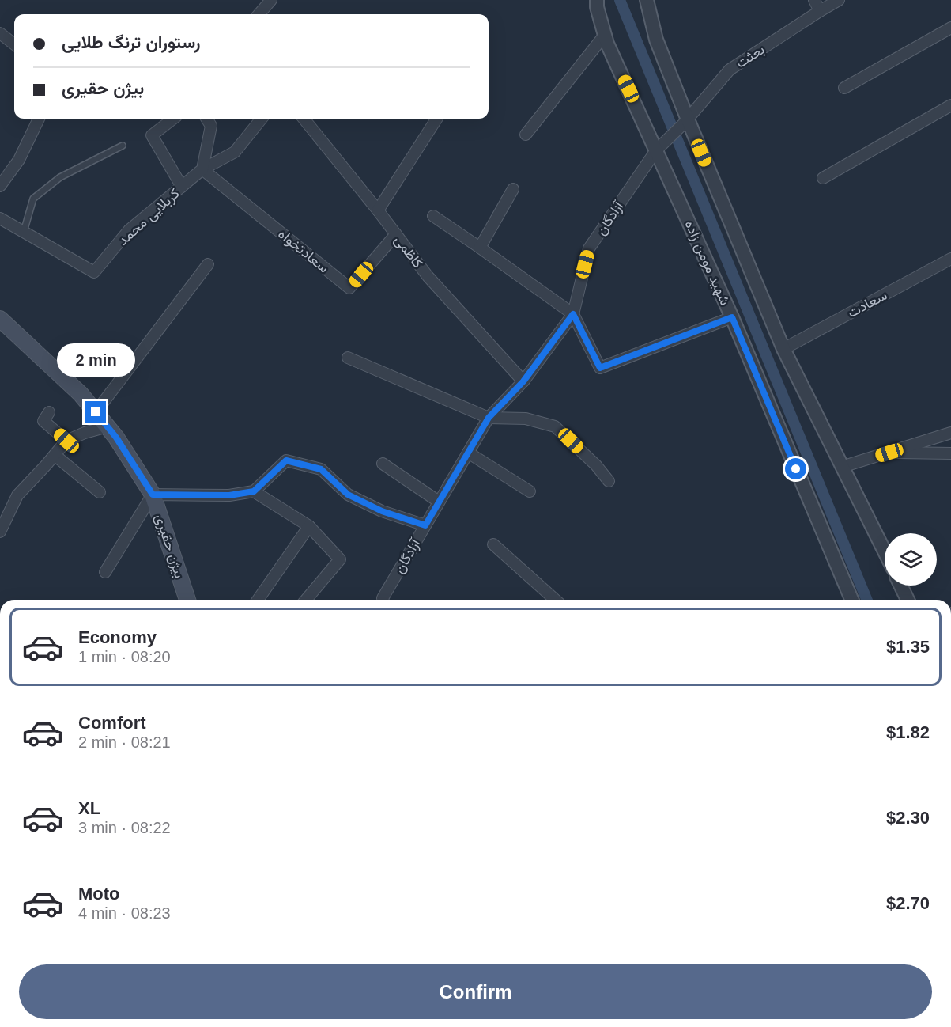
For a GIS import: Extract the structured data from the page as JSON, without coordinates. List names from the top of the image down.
{
  "streets": {
    "main road": ["بیژن حقیری"],
    "street": [
      "بعثت",
      "کربلایی محمد",
      "آزادگان",
      "سعادتخواه",
      "کاظمی",
      "شهید مومن زاده",
      "سعادت"
    ]
  },
  "crossings": [
    ["بعثت", "آزادگان"],
    ["کربلایی محمد", "سعادتخواه"],
    ["آزادگان", "کاظمی"],
    ["آزادگان", "شهید مومن زاده"],
    ["سعادتخواه", "کاظمی"]
  ],
  "page": {
    "banner": ["رستوران ترنگ طلایی", "بیژن حقیری"],
    "bubble": "2 min",
    "list": [
      {
        "name": "Economy",
        "note": "1 min · 08:20",
        "value": "$1.35"
      },
      {
        "name": "Comfort",
        "note": "2 min · 08:21",
        "value": "$1.82"
      },
      {
        "name": "XL",
        "note": "3 min · 08:22",
        "value": "$2.30"
      },
      {
        "name": "Moto",
        "note": "4 min · 08:23",
        "value": "$2.70"
      }
    ],
    "buttons": "Confirm"
  }
}
